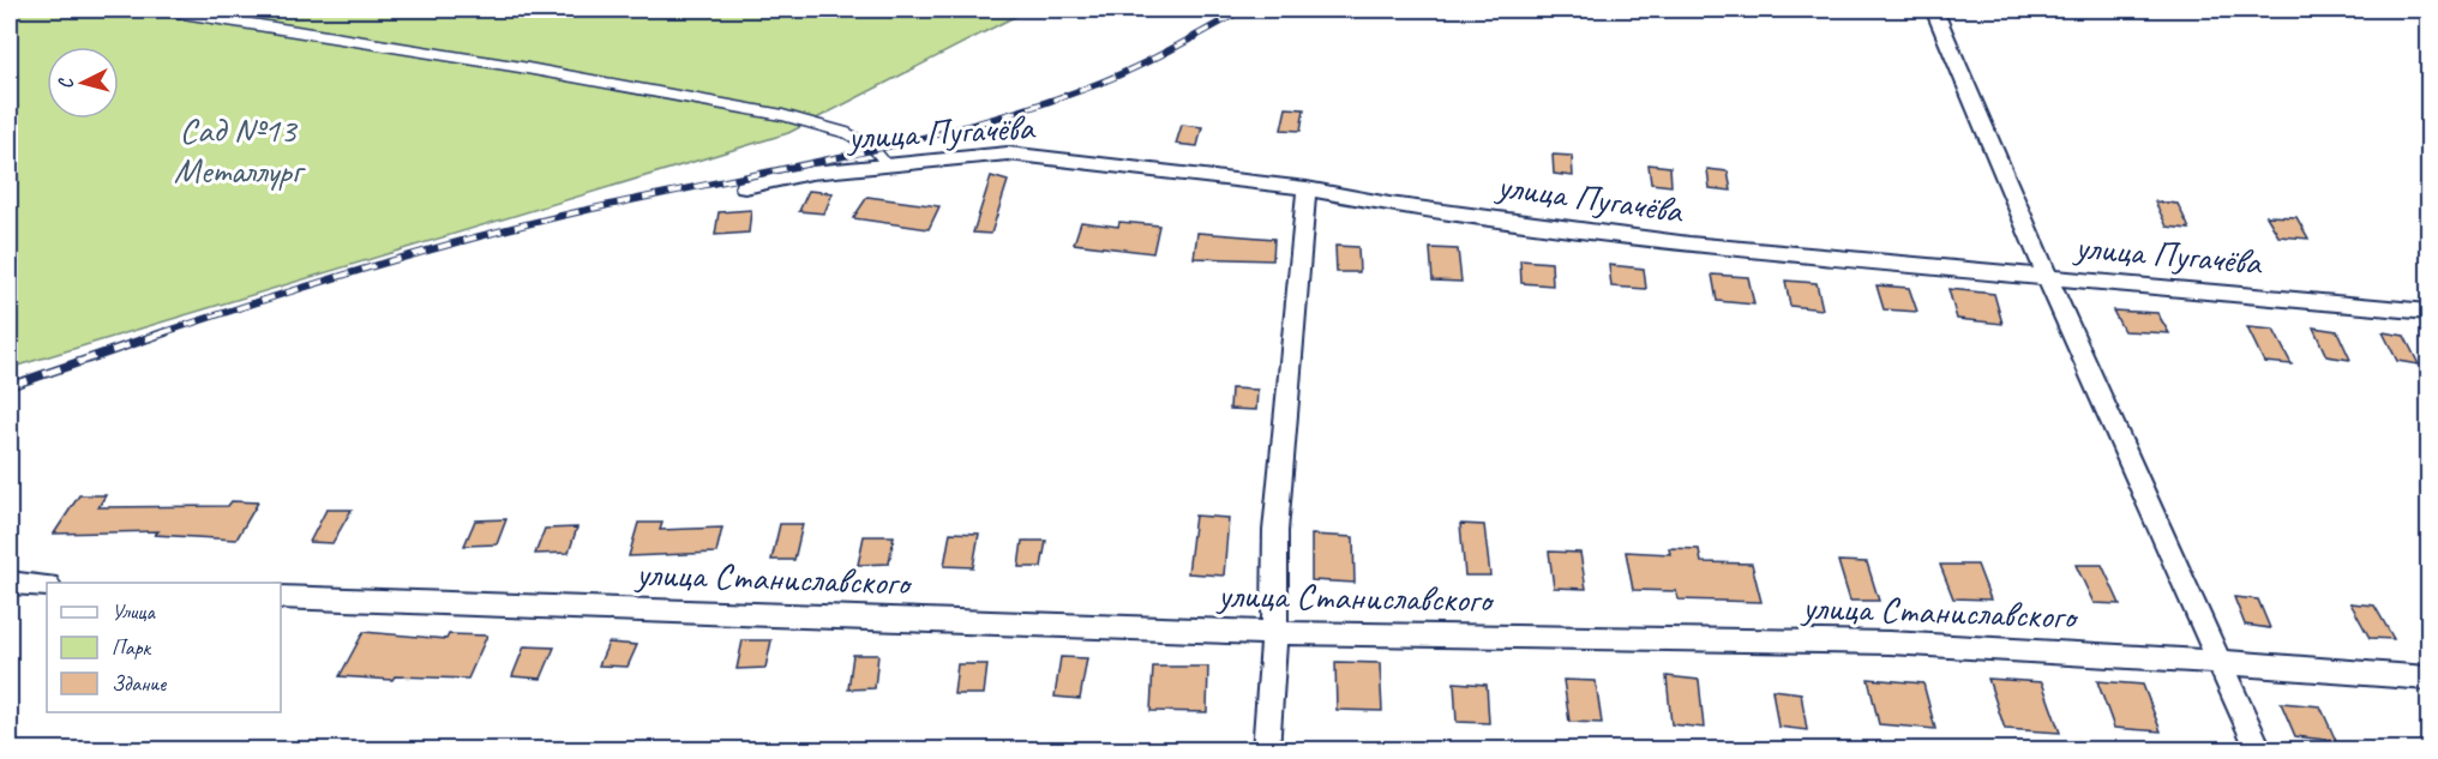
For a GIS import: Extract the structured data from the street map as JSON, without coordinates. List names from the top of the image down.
{
  "streets": {
    "street": ["улица Пугачёва", "улица Станиславского"]
  },
  "parks": ["Сад №13 Металлург"],
  "legend": ["Улица", "Парк", "Здание"],
  "north": "left"
}
